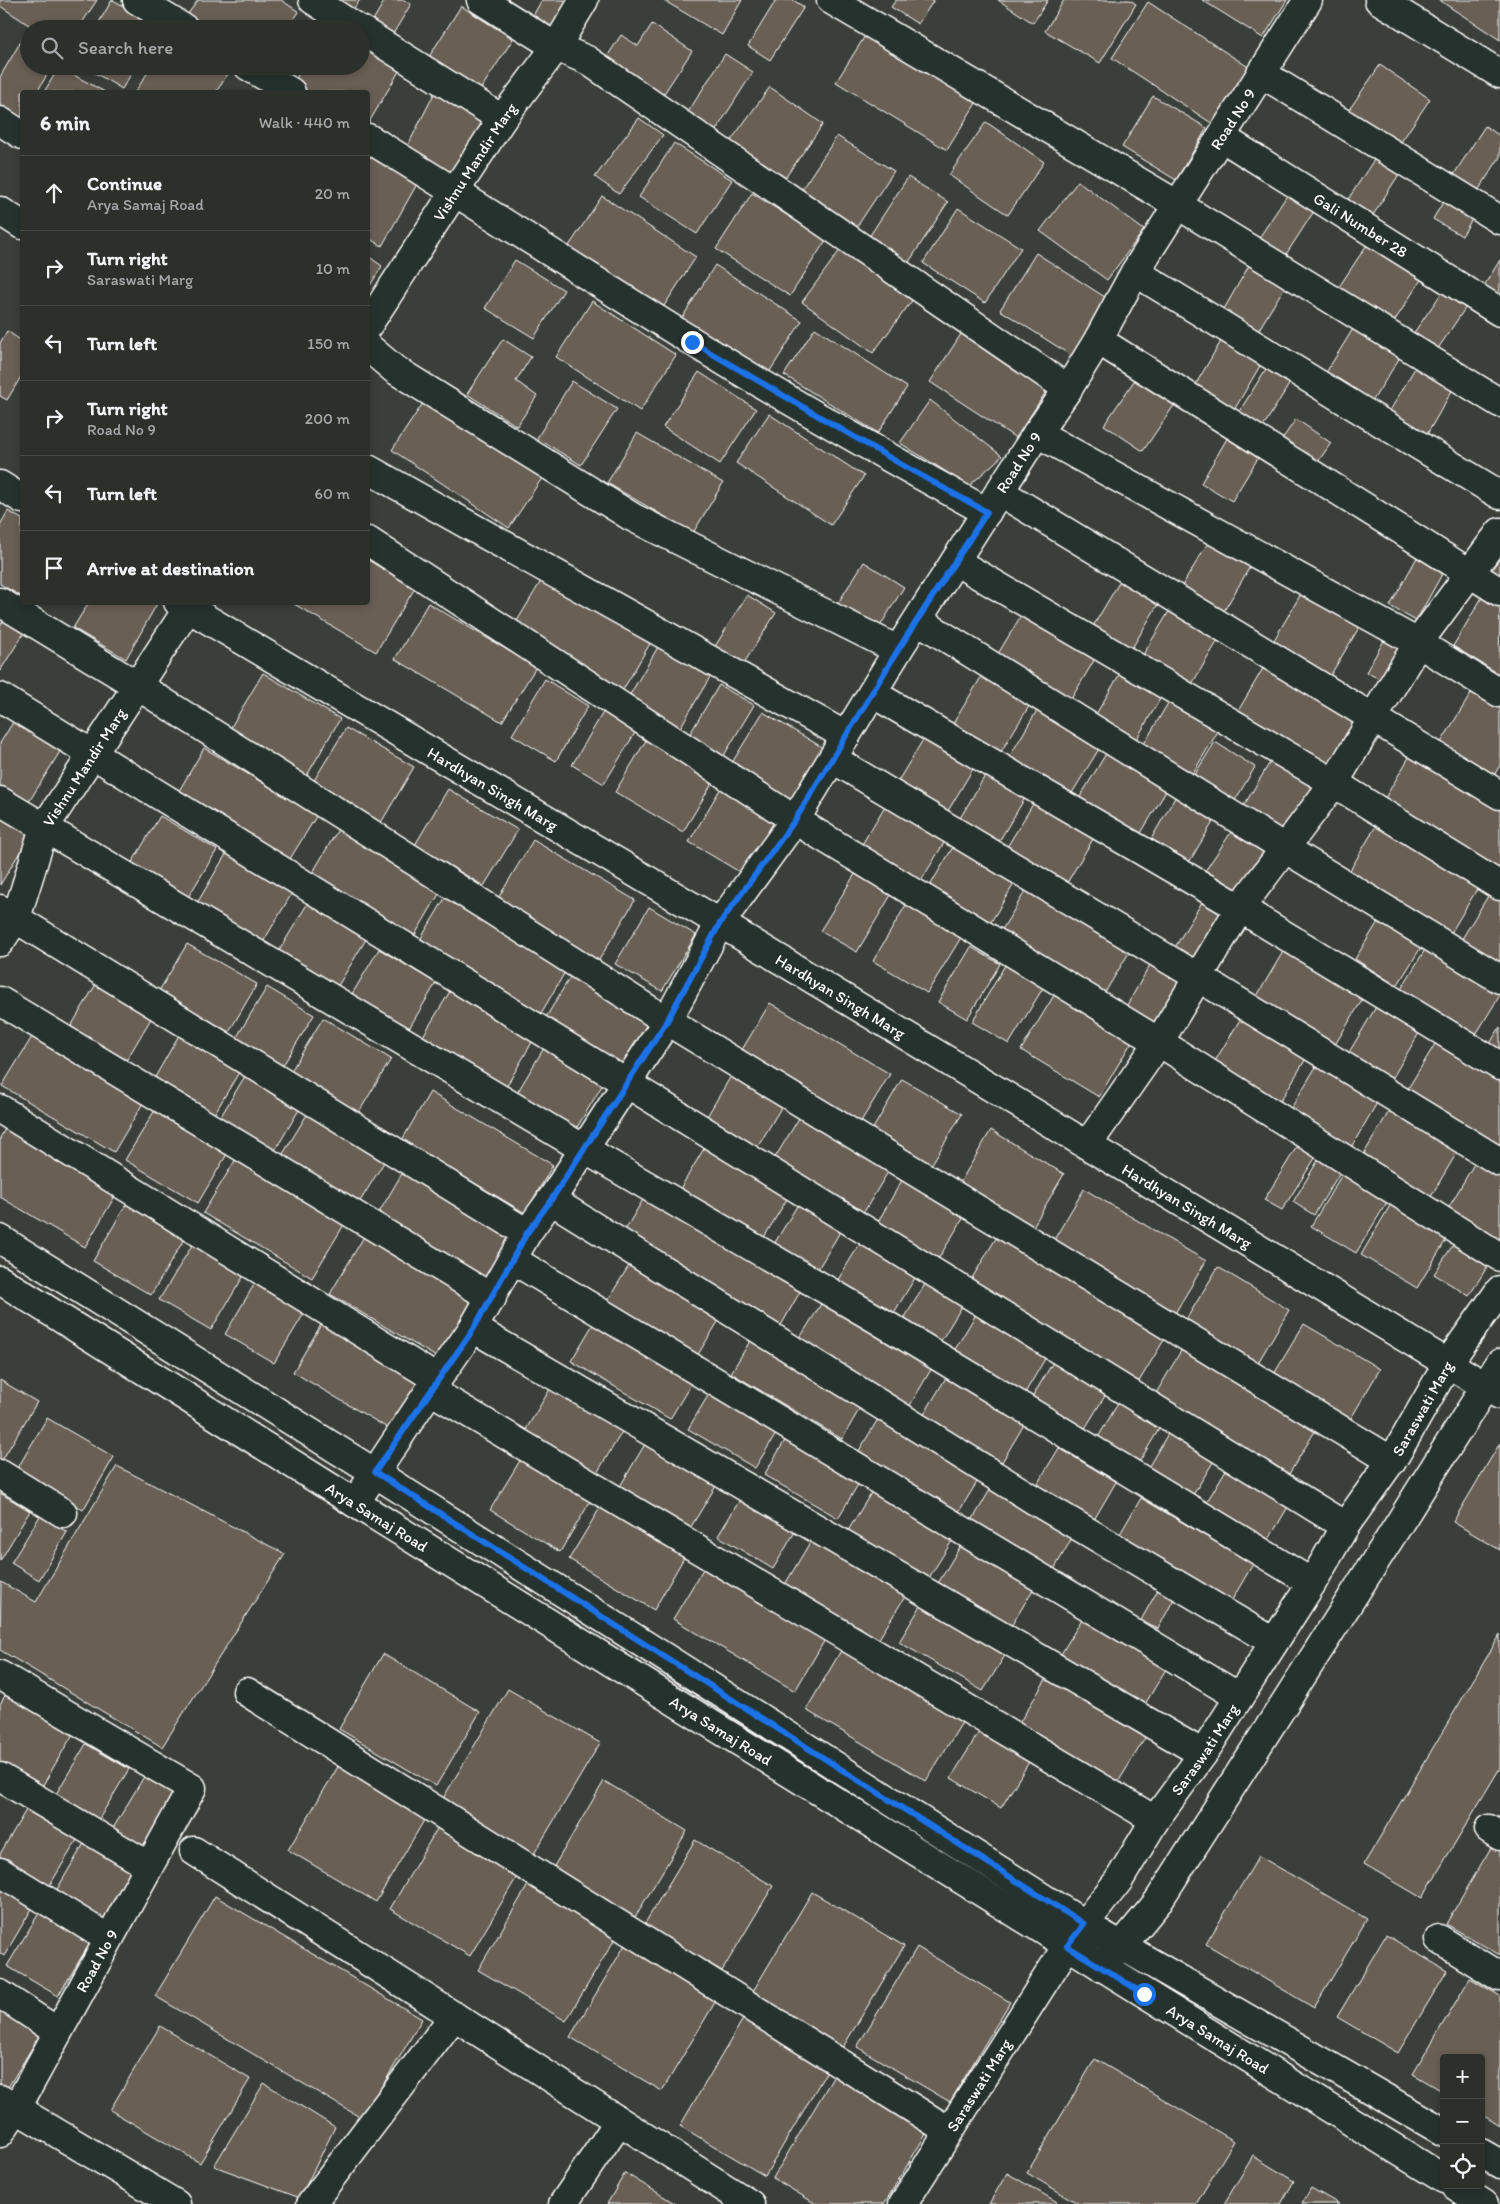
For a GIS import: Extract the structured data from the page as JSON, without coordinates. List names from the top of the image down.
{
  "streets": {
    "street": [
      "Road No 9",
      "Vishnu Mandir Marg",
      "Gali Number 28",
      "Hardhyan Singh Marg",
      "Saraswati Marg",
      "Arya Samaj Road"
    ]
  },
  "crossings": [
    ["Road No 9", "Gali Number 28"],
    ["Road No 9", "Hardhyan Singh Marg"],
    ["Road No 9", "Arya Samaj Road"],
    ["Vishnu Mandir Marg", "Hardhyan Singh Marg"],
    ["Hardhyan Singh Marg", "Saraswati Marg"],
    ["Saraswati Marg", "Arya Samaj Road"]
  ],
  "page": {
    "search": "Search here",
    "heading": ["6 min", "Walk · 440 m"],
    "list": [
      ["Continue", "Arya Samaj Road", "20 m"],
      ["Turn right", "Saraswati Marg", "10 m"],
      ["Turn left", "150 m"],
      ["Turn right", "Road No 9", "200 m"],
      ["Turn left", "60 m"],
      "Arrive at destination"
    ],
    "map_buttons": ["+", "−"]
  }
}
